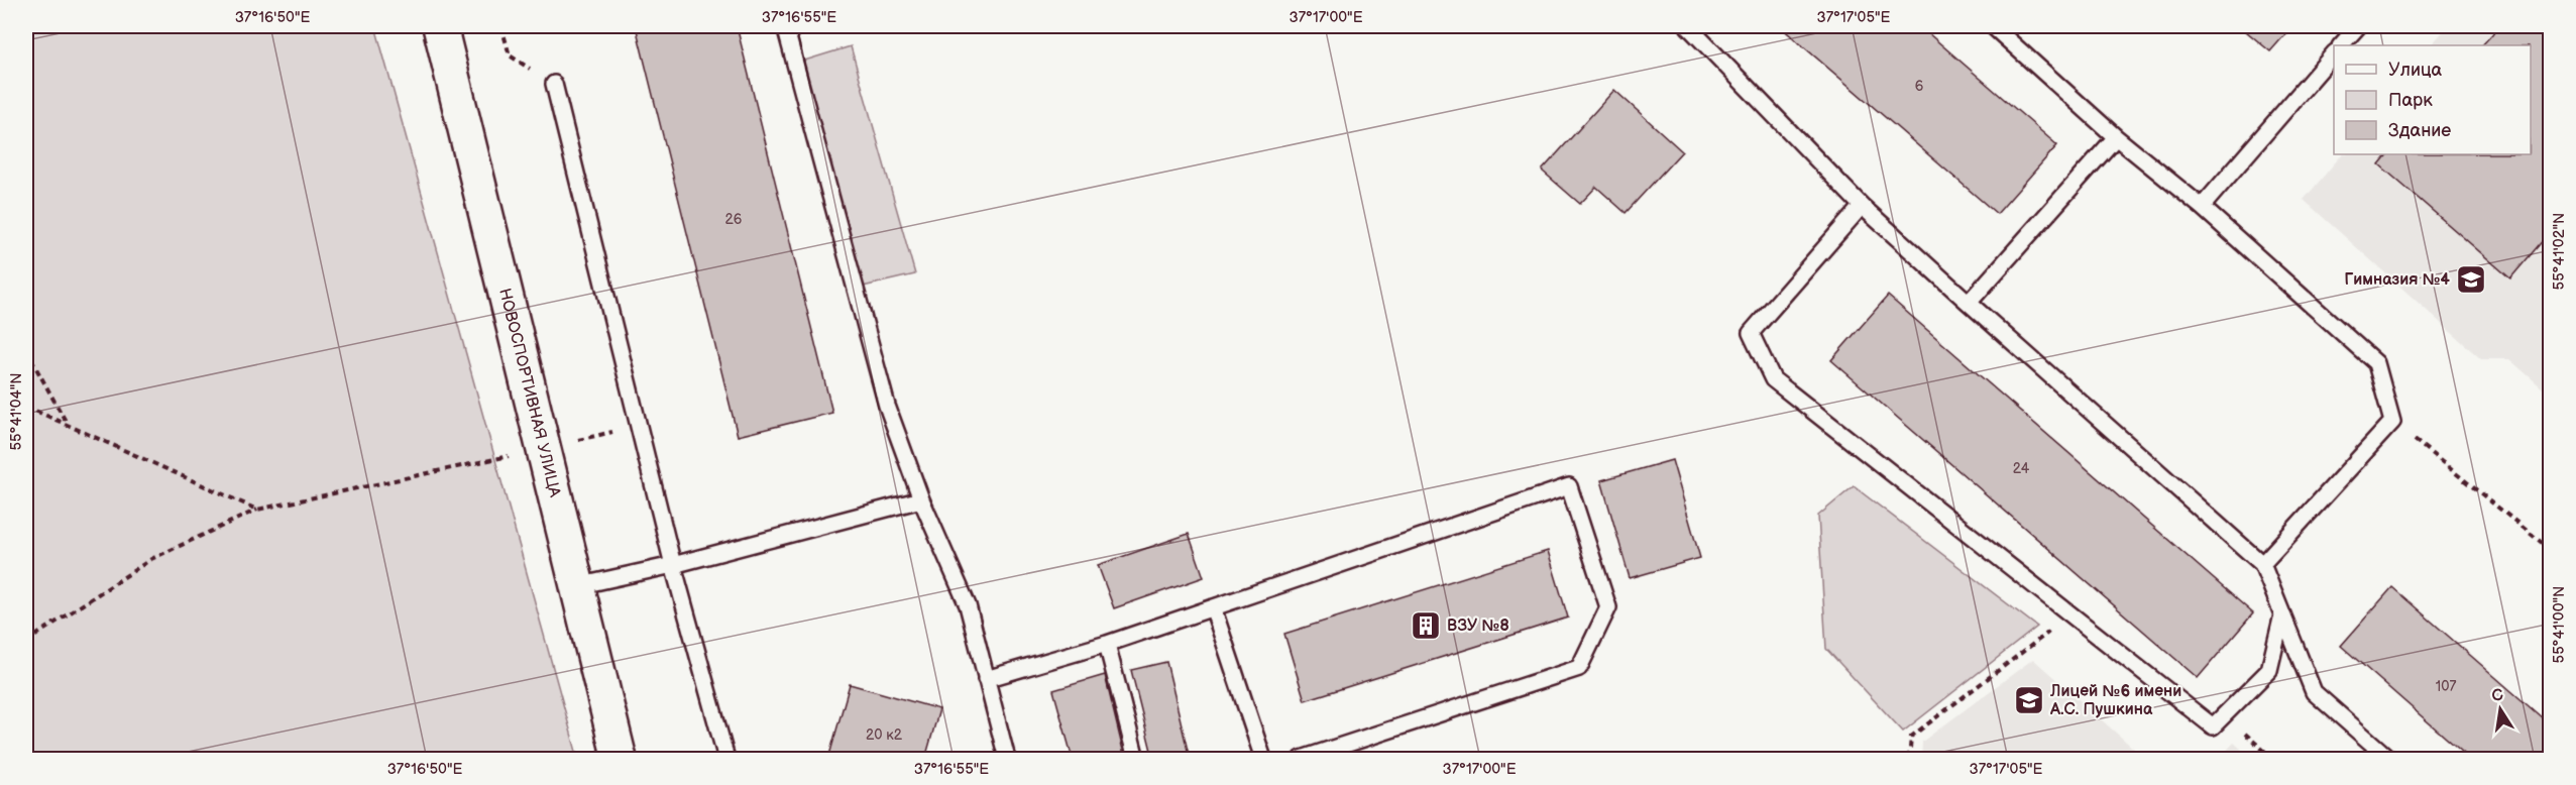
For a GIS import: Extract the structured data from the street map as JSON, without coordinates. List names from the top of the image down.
{
  "streets": {
    "main road": ["НОВОСПОРТИВНАЯ УЛИЦА"]
  },
  "places": {
    "school or university": ["Гимназия №4", "Лицей №6 имени А.С. Пушкина"],
    "building": ["ВЗУ №8"]
  },
  "house_numbers": [
    "6",
    "26",
    "24",
    "107",
    "20 к2"
  ],
  "legend": ["Улица", "Парк", "Здание"],
  "north": "top",
  "coordinates": [
    "37°16'50\"E",
    "37°16'55\"E",
    "37°17'00\"E",
    "37°17'05\"E",
    "55°41'02\"N",
    "55°41'04\"N",
    "55°41'00\"N"
  ]
}
